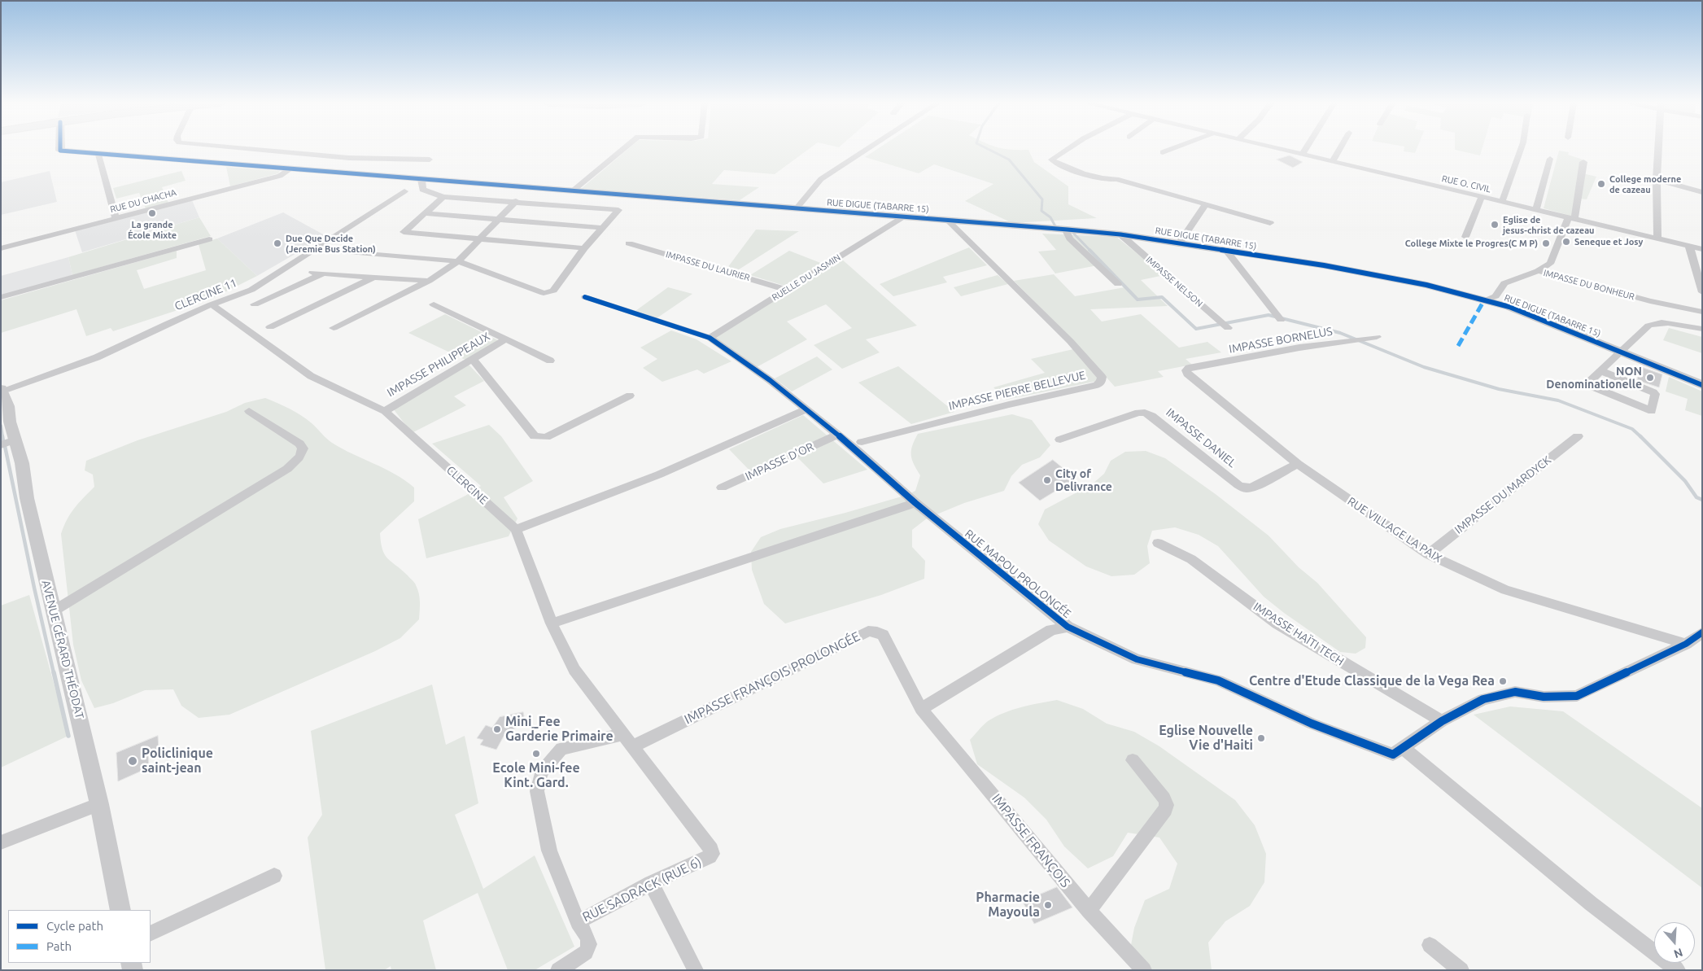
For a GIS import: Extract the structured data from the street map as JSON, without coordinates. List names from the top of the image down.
{
  "streets": {
    "street": [
      "RUE O. CIVIL",
      "RUE DU CHACHA",
      "RUE DIGUE (TABARRE 15)",
      "IMPASSE DU LAURIER",
      "RUELLE DU JASMIN",
      "IMPASSE NELSON",
      "IMPASSE DU BONHEUR",
      "CLERCINE 11",
      "IMPASSE BORNELUS",
      "IMPASSE PHILIPPEAUX",
      "IMPASSE PIERRE BELLEVUE",
      "IMPASSE DANIEL",
      "IMPASSE D'OR",
      "CLERCINE",
      "IMPASSE DU MARDYCK",
      "RUE VILLAGE LA PAIX",
      "RUE MAPOU PROLONGÉE",
      "IMPASSE HAÏTI TECH",
      "AVENUE GÉRARD THÉODAT",
      "IMPASSE FRANÇOIS PROLONGÉE",
      "IMPASSE FRANÇOIS",
      "RUE SADRACK (RUE 6)"
    ]
  },
  "crossings": [
    ["RUE O. CIVIL", "IMPASSE DU BONHEUR"],
    ["RUE DU CHACHA", "RUE DIGUE (TABARRE 15)"],
    ["RUE DIGUE (TABARRE 15)", "RUELLE DU JASMIN"],
    ["RUE DIGUE (TABARRE 15)", "IMPASSE NELSON"],
    ["RUE DIGUE (TABARRE 15)", "IMPASSE PIERRE BELLEVUE"],
    ["IMPASSE DU LAURIER", "RUELLE DU JASMIN"],
    ["RUELLE DU JASMIN", "RUE MAPOU PROLONGÉE"],
    ["CLERCINE 11", "CLERCINE"],
    ["CLERCINE 11", "AVENUE GÉRARD THÉODAT"],
    ["IMPASSE BORNELUS", "RUE VILLAGE LA PAIX"],
    ["IMPASSE PHILIPPEAUX", "CLERCINE"],
    ["IMPASSE DANIEL", "RUE VILLAGE LA PAIX"],
    ["IMPASSE D'OR", "RUE MAPOU PROLONGÉE"],
    ["CLERCINE", "IMPASSE FRANÇOIS PROLONGÉE"],
    ["CLERCINE", "RUE SADRACK (RUE 6)"],
    ["IMPASSE DU MARDYCK", "RUE VILLAGE LA PAIX"],
    ["RUE VILLAGE LA PAIX", "RUE MAPOU PROLONGÉE"],
    ["RUE MAPOU PROLONGÉE", "IMPASSE HAÏTI TECH"],
    ["IMPASSE FRANÇOIS PROLONGÉE", "IMPASSE FRANÇOIS"],
    ["IMPASSE FRANÇOIS PROLONGÉE", "RUE SADRACK (RUE 6)"]
  ],
  "places": [
    "College moderne de cazeau",
    "La grande École Mixte",
    "Eglise de jesus-christ de cazeau",
    "Seneque et Josy",
    "Due Que Decide (Jeremie Bus Station)",
    "College Mixte le Progres(C M P)",
    "NON Denominationelle",
    "City of Delivrance",
    "Centre d'Etude Classique de la Vega Rea",
    "Mini_Fee Garderie Primaire",
    "Eglise Nouvelle Vie d'Haiti",
    "Ecole Mini-fee Kint. Gard.",
    "Policlinique saint-jean",
    "Pharmacie Mayoula"
  ],
  "legend": ["Cycle path", "Path"],
  "north": "bottom"
}
